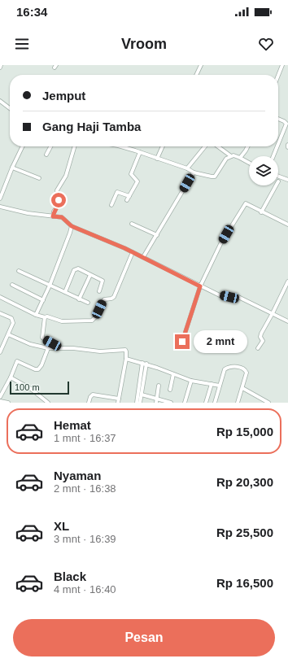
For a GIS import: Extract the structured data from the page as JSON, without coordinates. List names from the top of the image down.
{
  "scale_bar": "100 m",
  "page": {
    "status": "16:34",
    "header": "Vroom",
    "banner": ["Jemput", "Gang Haji Tamba"],
    "bubble": "2 mnt",
    "scale": "100 m",
    "list": [
      {
        "name": "Hemat",
        "note": "1 mnt · 16:37",
        "value": "Rp 15,000"
      },
      {
        "name": "Nyaman",
        "note": "2 mnt · 16:38",
        "value": "Rp 20,300"
      },
      {
        "name": "XL",
        "note": "3 mnt · 16:39",
        "value": "Rp 25,500"
      },
      {
        "name": "Black",
        "note": "4 mnt · 16:40",
        "value": "Rp 16,500"
      }
    ],
    "buttons": "Pesan"
  }
}
